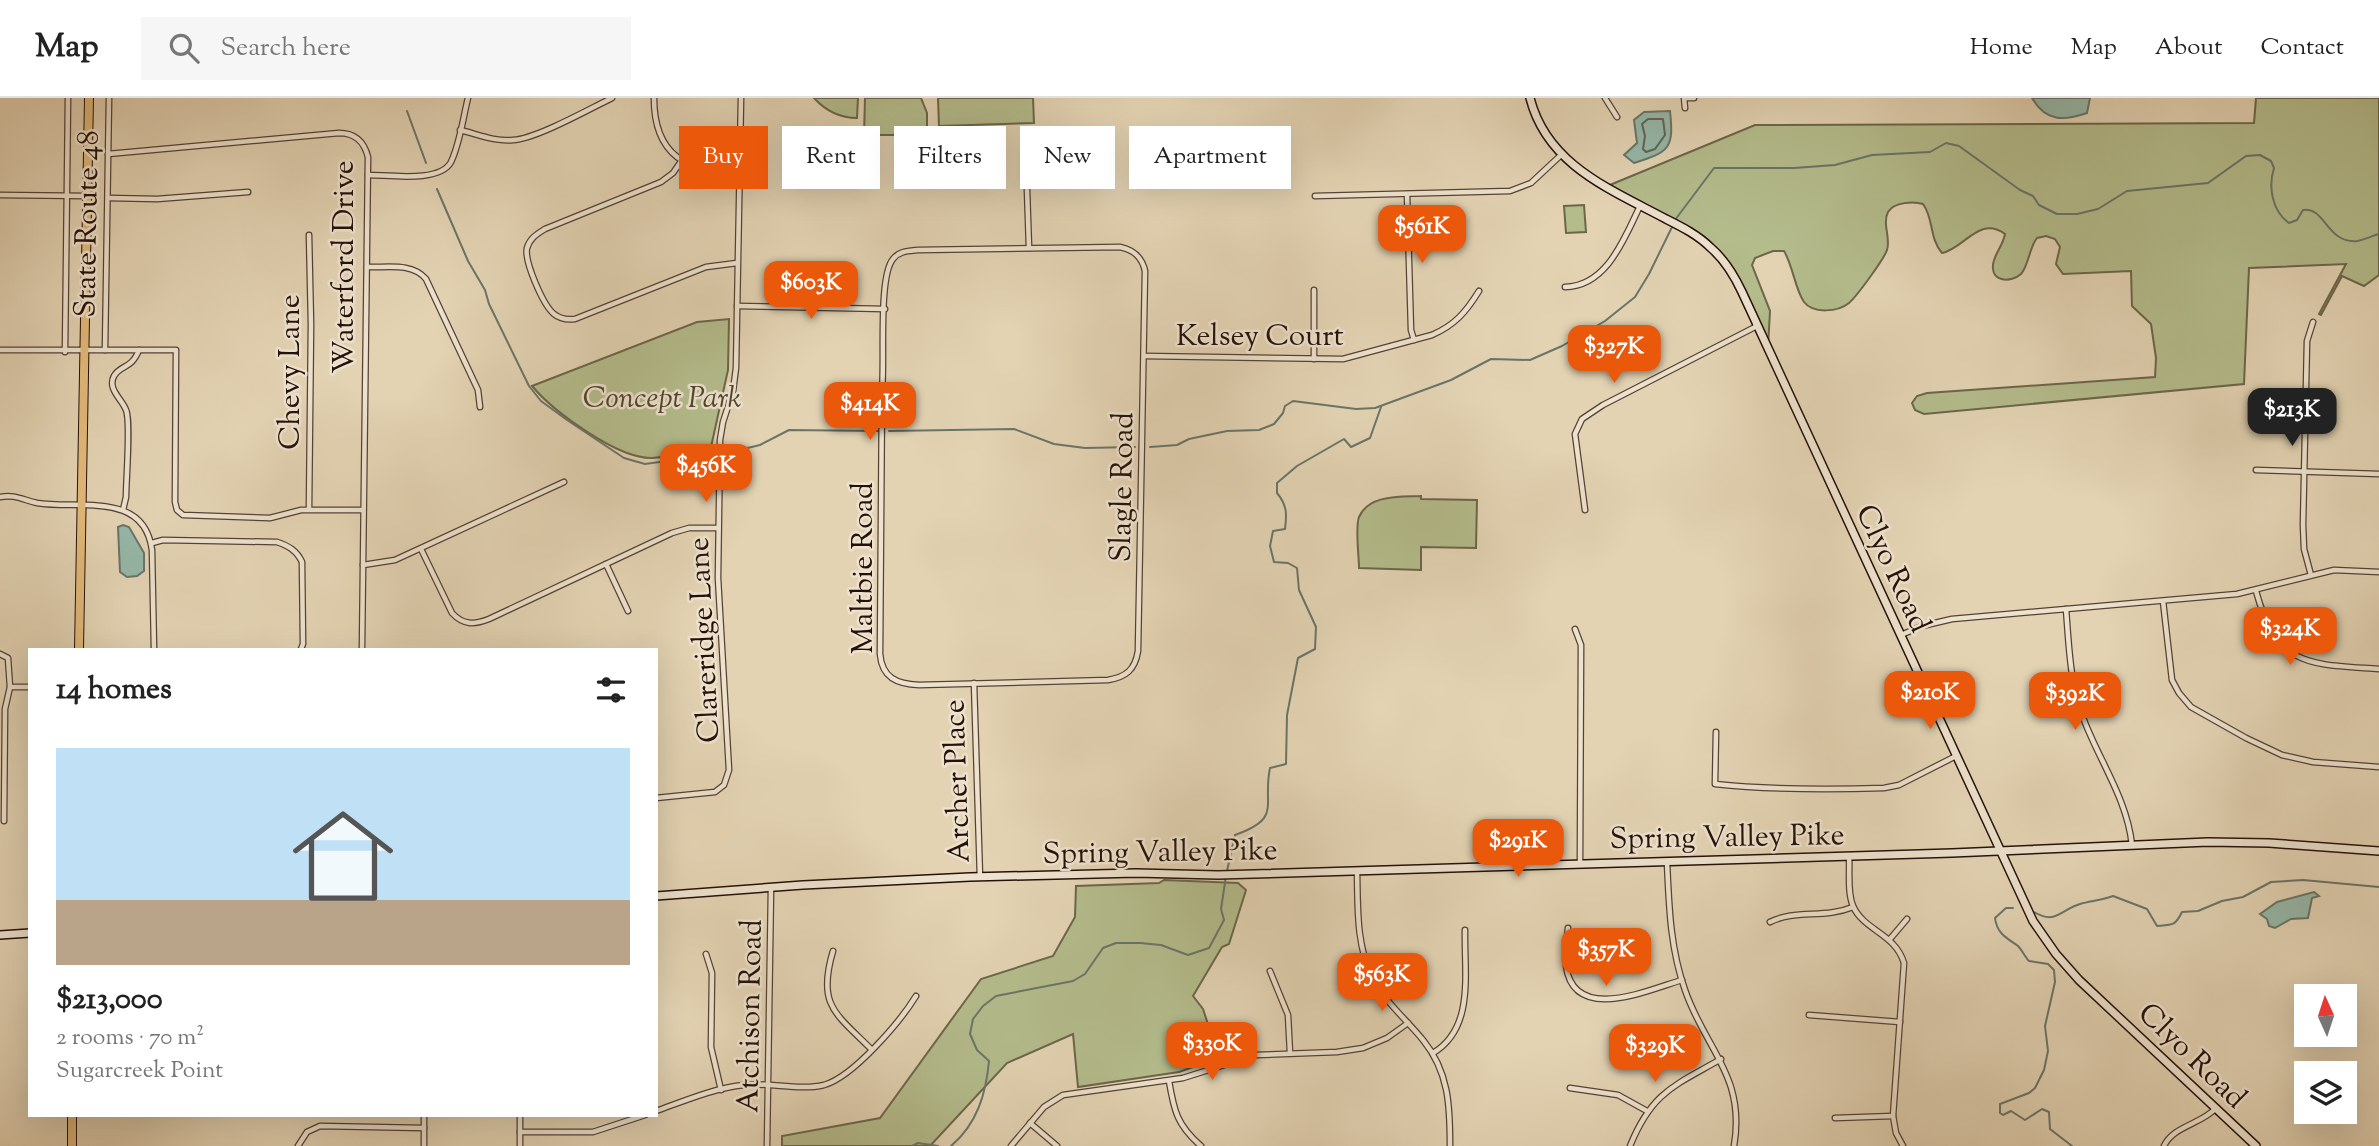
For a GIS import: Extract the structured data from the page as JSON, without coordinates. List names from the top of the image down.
{
  "streets": {
    "street": [
      "State Route 48",
      "Waterford Drive",
      "Kelsey Court",
      "Chevy Lane",
      "Slagle Road",
      "Maltbie Road",
      "Clyo Road",
      "Clareridge Lane",
      "Archer Place",
      "Spring Valley Pike",
      "Atchison Road"
    ]
  },
  "crossings": [
    ["State Route 48", "Waterford Drive"],
    ["Kelsey Court", "Slagle Road"],
    ["Slagle Road", "Maltbie Road"],
    ["Slagle Road", "Archer Place"],
    ["Maltbie Road", "Archer Place"],
    ["Clyo Road", "Spring Valley Pike"],
    ["Archer Place", "Spring Valley Pike"],
    ["Spring Valley Pike", "Atchison Road"]
  ],
  "parks": ["Concept Park"],
  "north": "top",
  "page": {
    "header": "Map",
    "search": "Search here",
    "nav": [
      "Home",
      "Map",
      "About",
      "Contact"
    ],
    "chip": [
      "Buy",
      "Rent",
      "Filters",
      "New",
      "Apartment"
    ],
    "price": [
      "$561K",
      "$603K",
      "$327K",
      "$414K",
      "$213K",
      "$456K",
      "$324K",
      "$210K",
      "$392K",
      "$291K",
      "$357K",
      "$563K",
      "$330K",
      "$329K"
    ],
    "heading": "14 homes",
    "list": [
      {
        "name": "$213,000",
        "note": "2 rooms · 70 m² · Sugarcreek Point"
      }
    ]
  }
}
